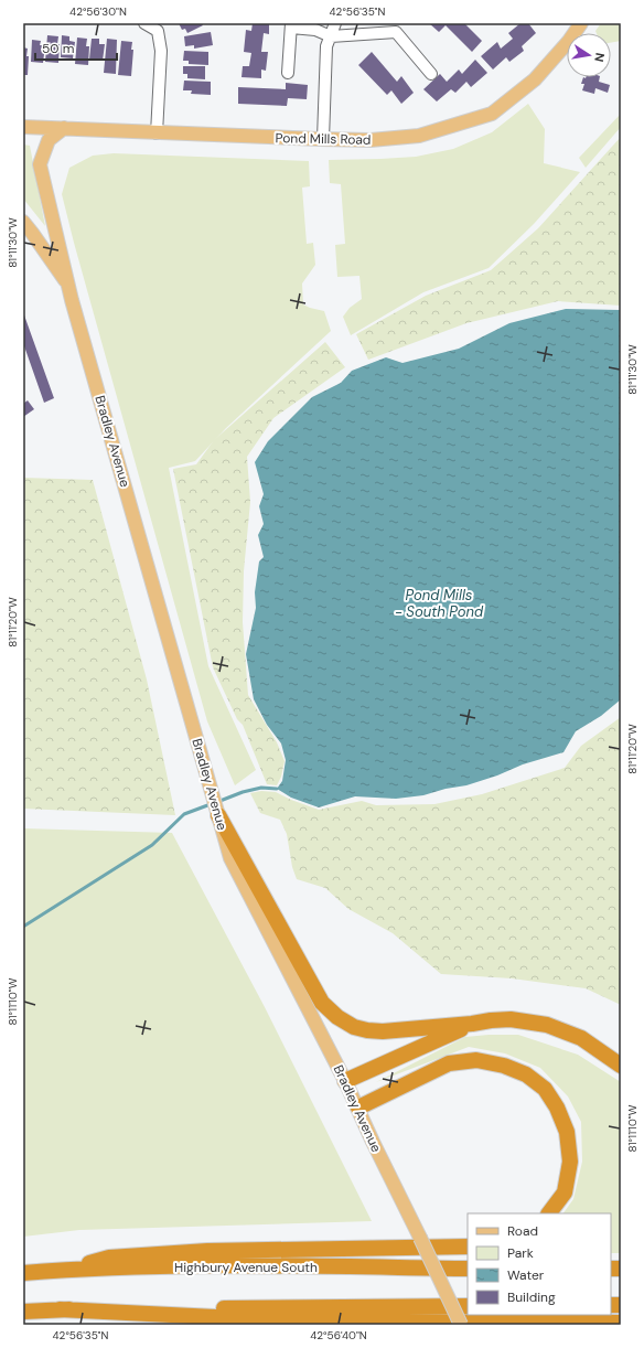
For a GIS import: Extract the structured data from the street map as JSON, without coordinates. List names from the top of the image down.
{
  "streets": {
    "highway": ["Highbury Avenue South"],
    "main road": ["Pond Mills Road", "Bradley Avenue"]
  },
  "water": ["Pond Mills - South Pond"],
  "legend": [
    "Road",
    "Park",
    "Water",
    "Building"
  ],
  "scale_bar": "50 m",
  "north": "right",
  "coordinates": [
    "42°56'30\"N",
    "42°56'35\"N",
    "81°11'30\"W",
    "81°11'20\"W",
    "81°11'10\"W",
    "42°56'40\"N"
  ]
}
